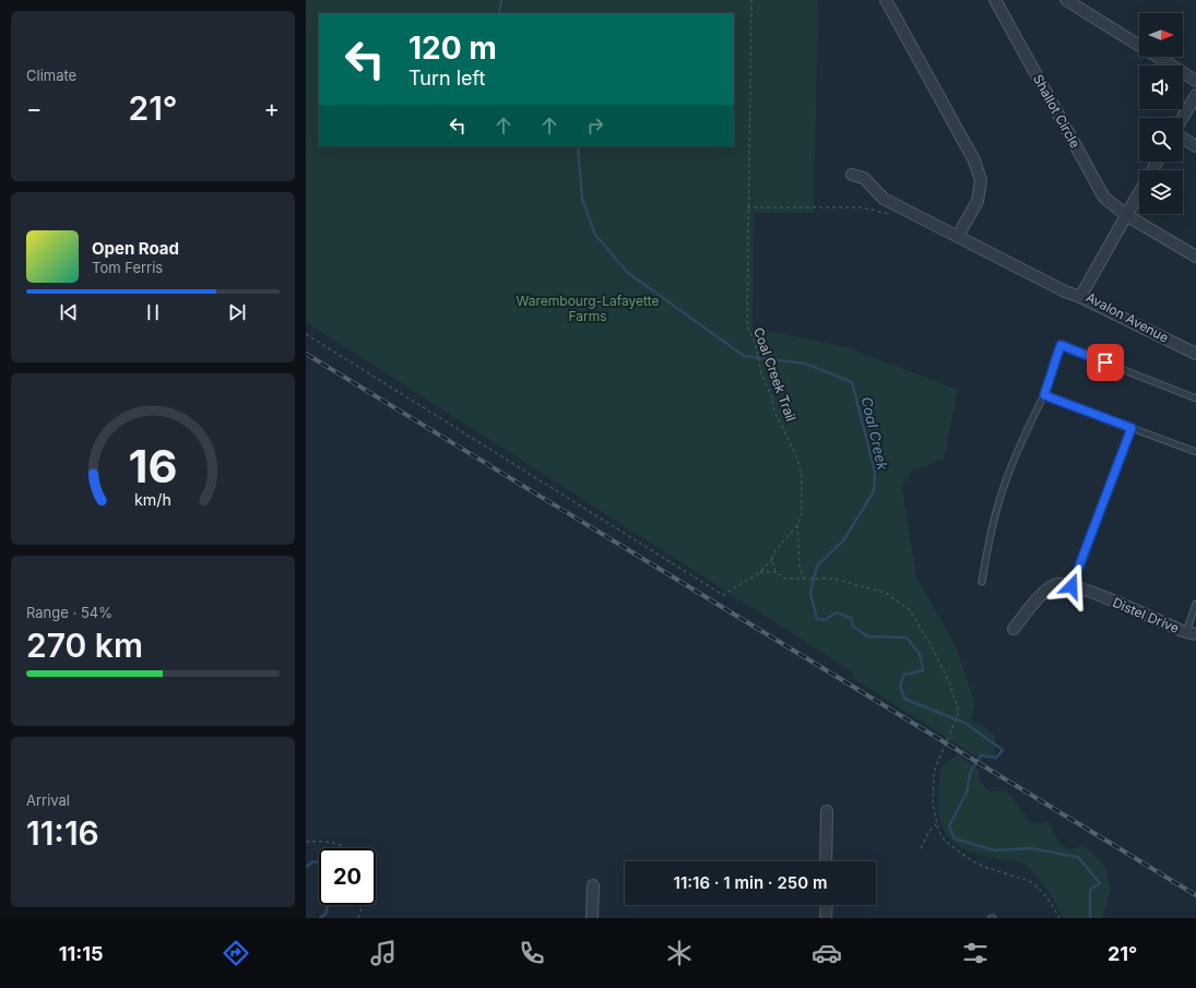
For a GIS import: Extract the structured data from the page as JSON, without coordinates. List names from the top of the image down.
{
  "streets": {
    "street": ["Shallot Circle", "Avalon Avenue", "Distel Drive"],
    "path": ["Coal Creek Trail"]
  },
  "crossings": [
    ["Shallot Circle", "Avalon Avenue"]
  ],
  "water": ["Coal Creek"],
  "parks": ["Warembourg-Lafayette Farms"],
  "north": "right",
  "page": {
    "tile": [
      "Climate",
      ["Range · 54%", "270 km"],
      ["Arrival", "11:16"]
    ],
    "turn": ["120 m", "Turn left"],
    "heat": ["−", "21°", "+"],
    "song": ["Open Road", "Tom Ferris"],
    "limit": "20",
    "trip": "11:16 · 1 min · 250 m",
    "tabs": ["11:15", "21°"],
    "gauge": ["16", "km/h"]
  }
}
